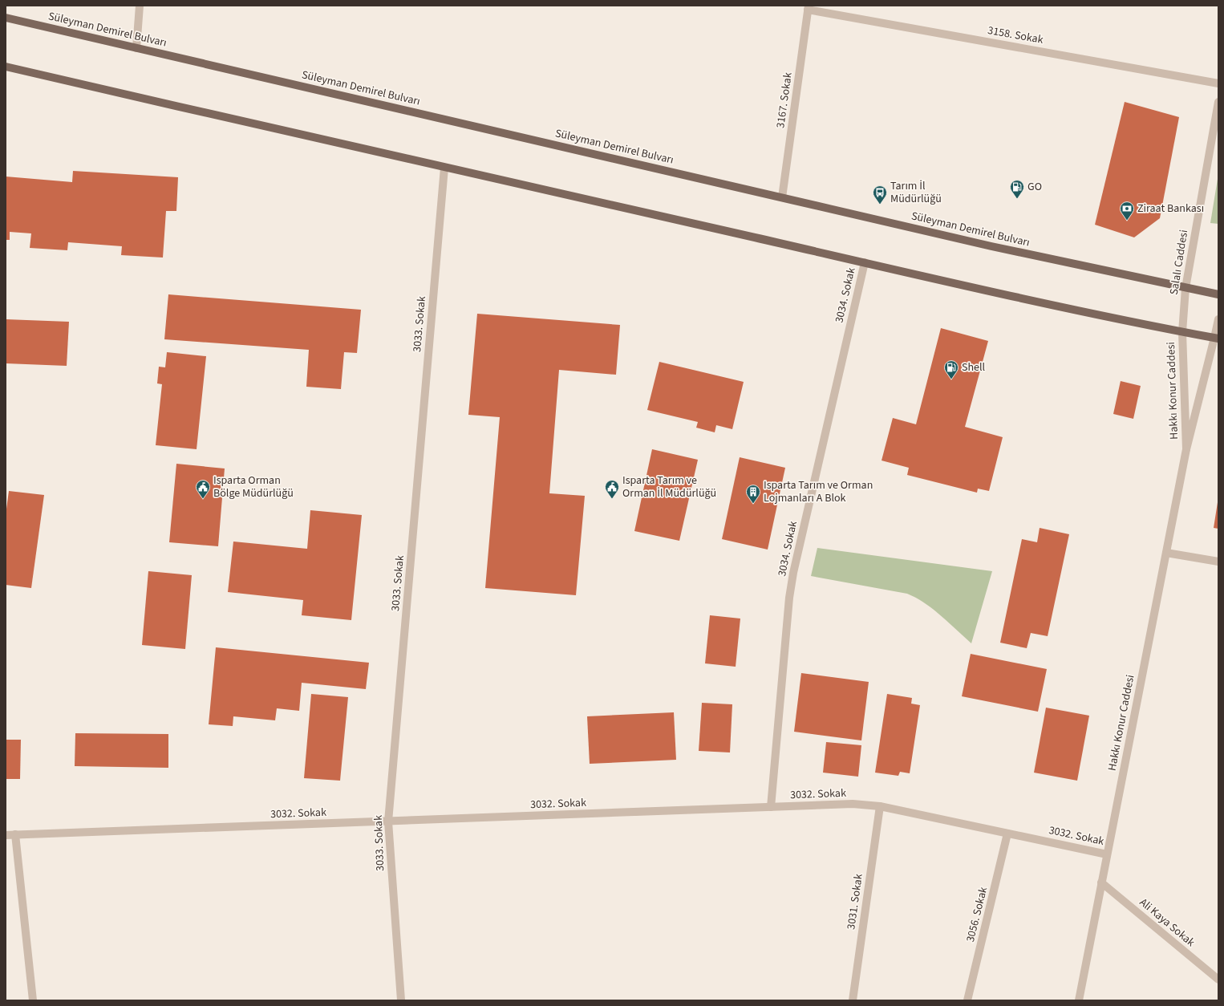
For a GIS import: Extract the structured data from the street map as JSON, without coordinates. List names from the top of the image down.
{
  "streets": {
    "main road": ["Süleyman Demirel Bulvarı"],
    "street": [
      "3158. Sokak",
      "3167. Sokak",
      "Salalı Caddesi",
      "3034. Sokak",
      "3033. Sokak",
      "Hakkı Konur Caddesi",
      "3032. Sokak",
      "3031. Sokak",
      "3056. Sokak",
      "Ali Kaya Sokak"
    ]
  },
  "crossings": [
    ["Süleyman Demirel Bulvarı", "3167. Sokak"],
    ["Süleyman Demirel Bulvarı", "Salalı Caddesi"],
    ["3158. Sokak", "3167. Sokak"],
    ["Salalı Caddesi", "Hakkı Konur Caddesi"],
    ["3034. Sokak", "3032. Sokak"],
    ["3033. Sokak", "3032. Sokak"],
    ["Hakkı Konur Caddesi", "3032. Sokak"],
    ["Hakkı Konur Caddesi", "Ali Kaya Sokak"],
    ["3032. Sokak", "3031. Sokak"],
    ["3032. Sokak", "3056. Sokak"]
  ],
  "places": {
    "fuel station": ["GO", "Shell"],
    "bus stop": ["Tarım İl Müdürlüğü"],
    "bank": ["Ziraat Bankası"],
    "public building": ["Isparta Orman Bölge Müdürlüğü", "Isparta Tarım ve Orman İl Müdürlüğü"],
    "building": ["Isparta Tarım ve Orman Lojmanları A Blok"]
  }
}
